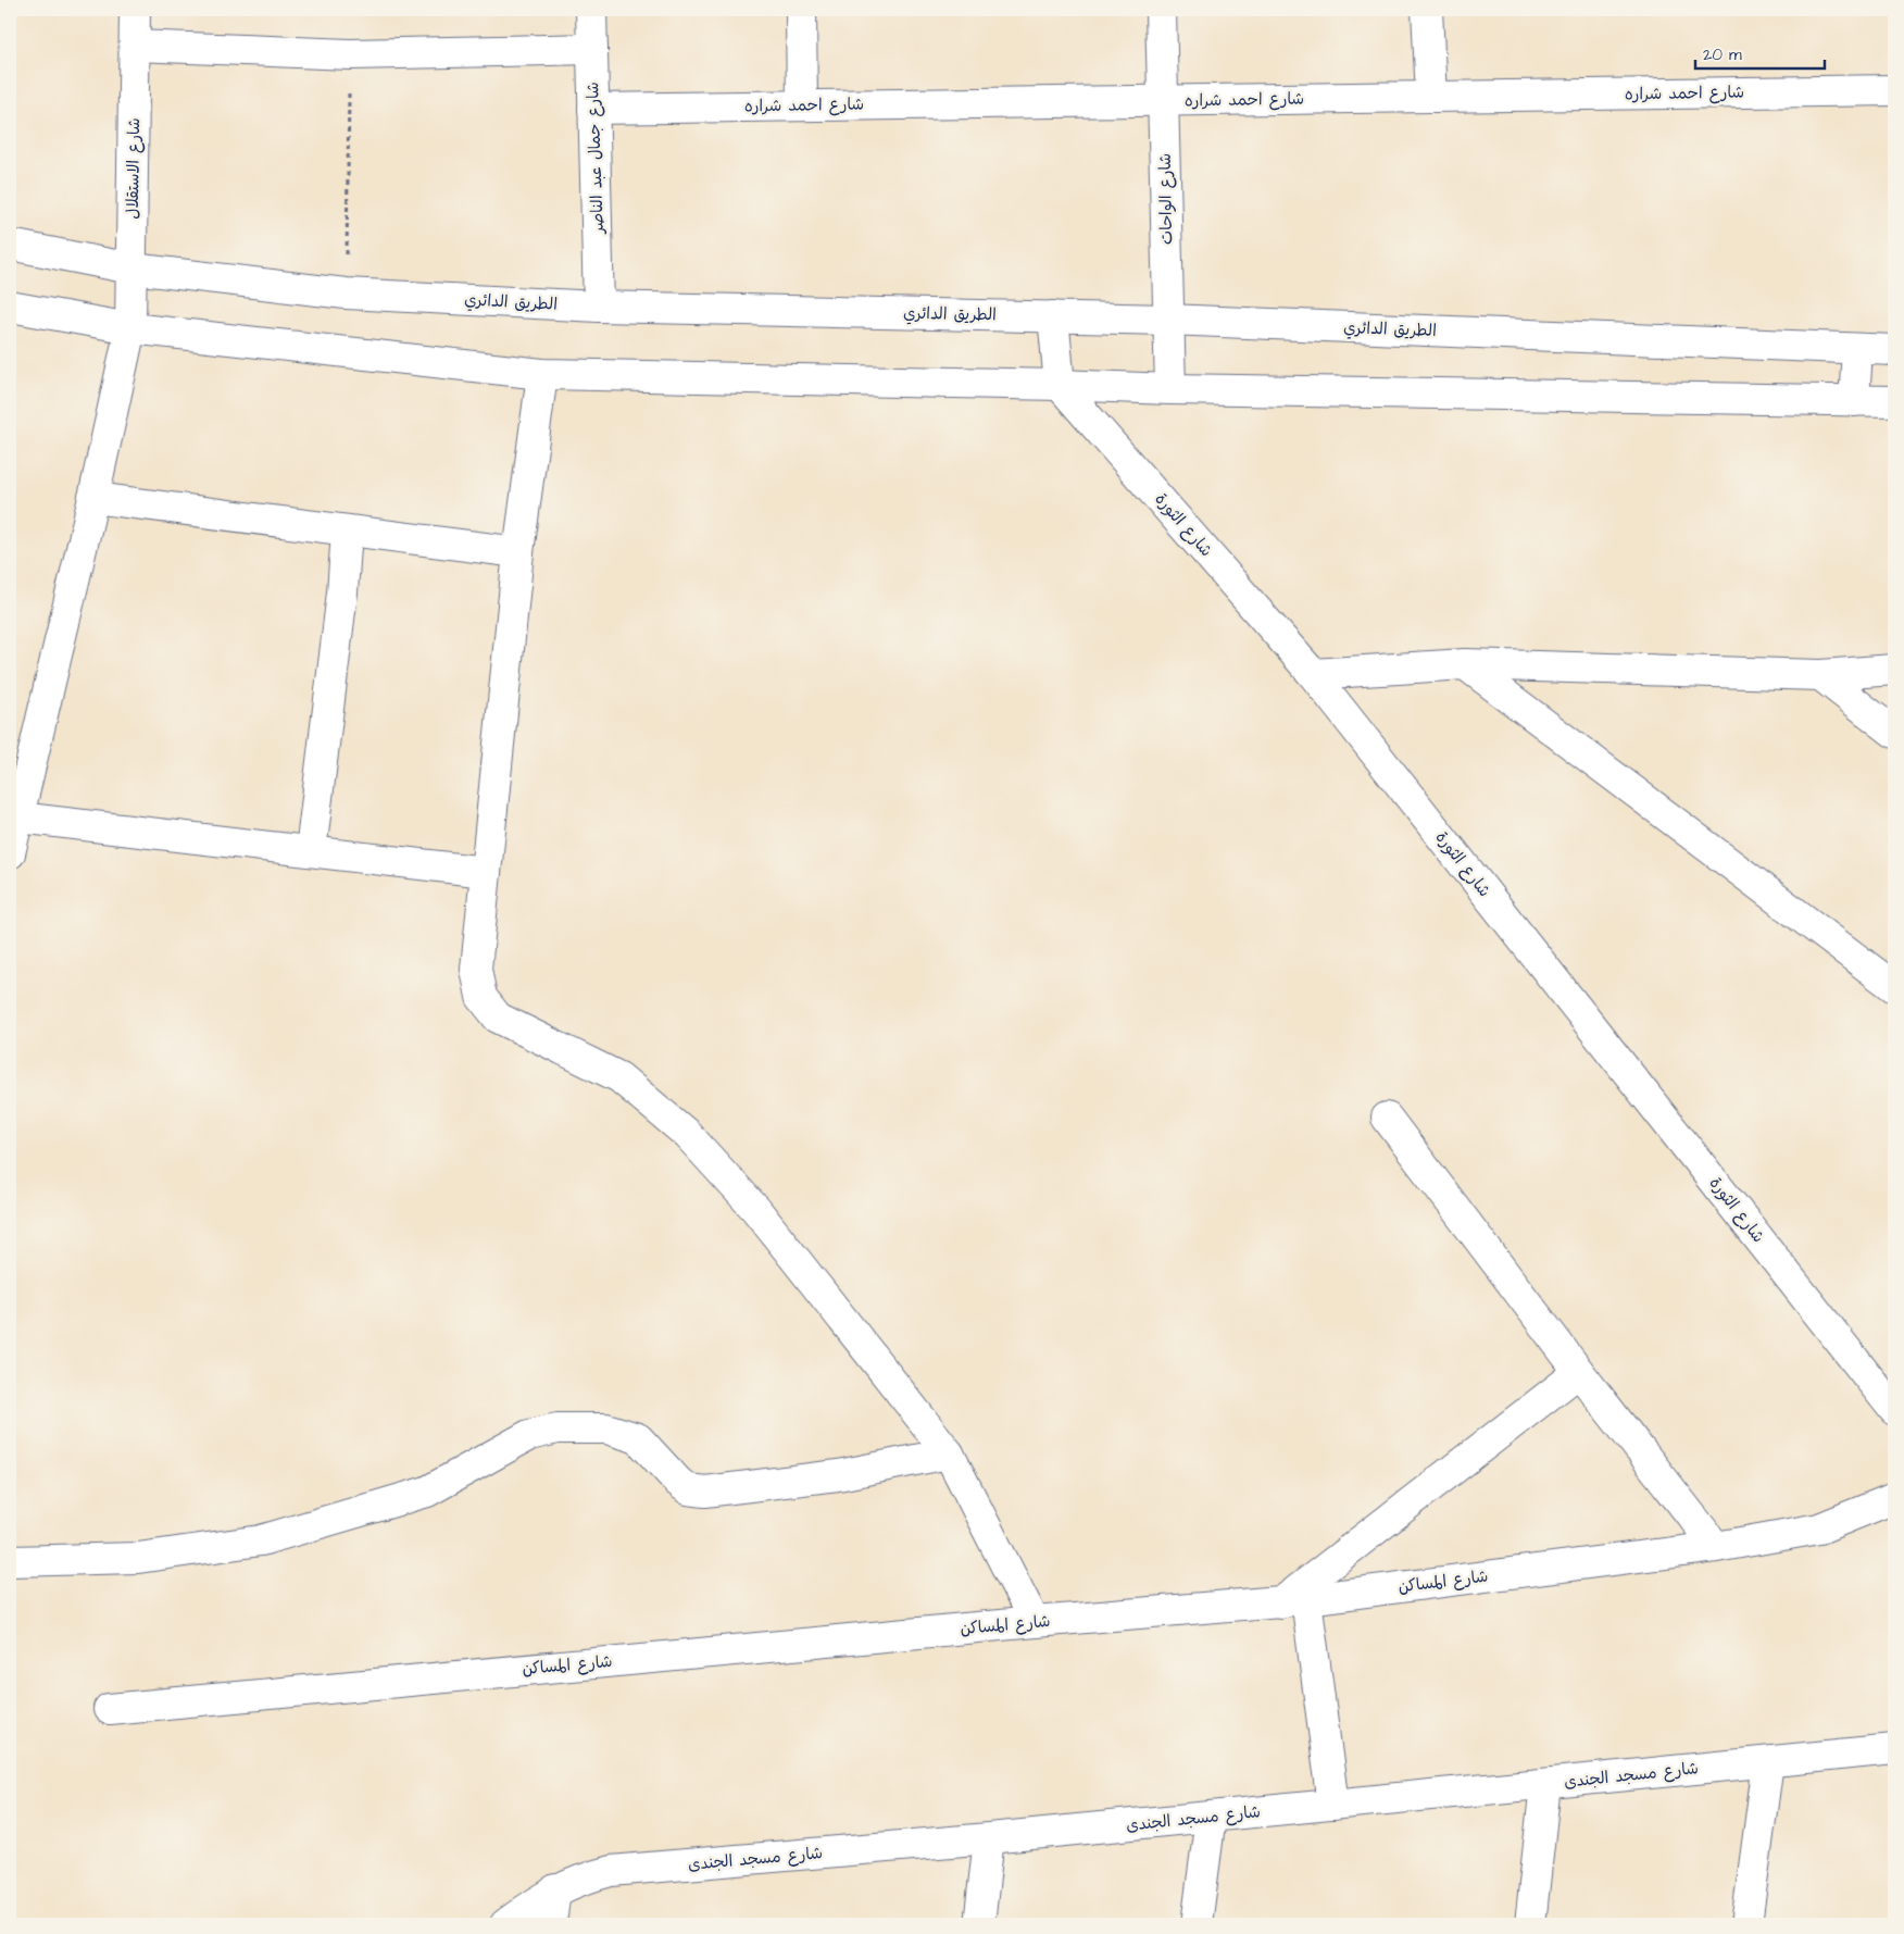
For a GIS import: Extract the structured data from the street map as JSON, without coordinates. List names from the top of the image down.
{
  "streets": {
    "street": [
      "شارع احمد شراره",
      "شارع جمال عبد الناصر",
      "شارع الاستقلال",
      "شارع الواحات",
      "الطريق الدائري",
      "شارع الثورة",
      "شارع المساكن",
      "شارع مسجد الجندى"
    ]
  },
  "crossings": [
    ["شارع احمد شراره", "شارع جمال عبد الناصر"],
    ["شارع احمد شراره", "شارع الواحات"],
    ["شارع جمال عبد الناصر", "الطريق الدائري"],
    ["شارع الاستقلال", "الطريق الدائري"],
    ["شارع الواحات", "الطريق الدائري"]
  ],
  "scale_bar": "20 m"
}
